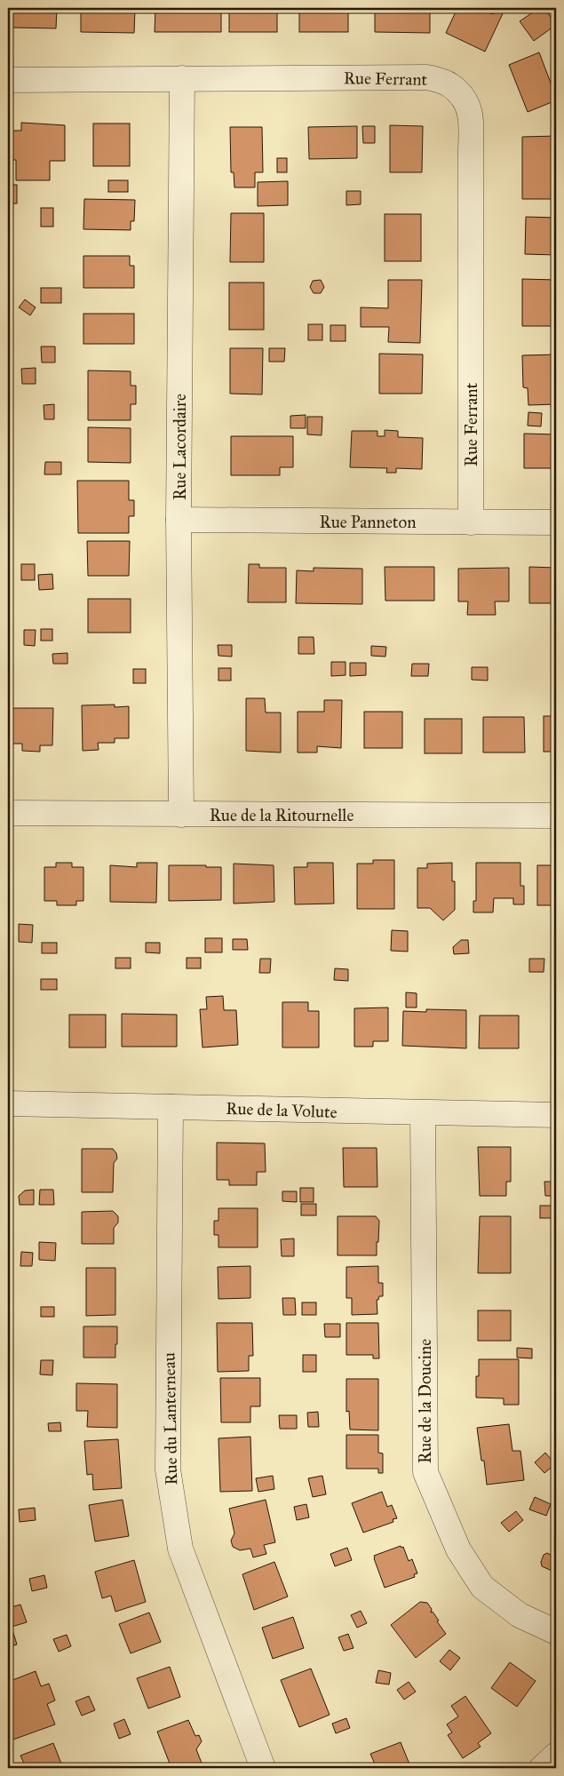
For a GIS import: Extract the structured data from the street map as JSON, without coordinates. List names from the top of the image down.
{
  "streets": {
    "street": [
      "Rue Ferrant",
      "Rue Lacordaire",
      "Rue Panneton",
      "Rue de la Ritournelle",
      "Rue de la Volute",
      "Rue de la Doucine",
      "Rue du Lanterneau"
    ]
  },
  "crossings": [
    ["Rue Ferrant", "Rue Lacordaire"],
    ["Rue Ferrant", "Rue Panneton"],
    ["Rue Lacordaire", "Rue Panneton"],
    ["Rue Lacordaire", "Rue de la Ritournelle"],
    ["Rue de la Volute", "Rue de la Doucine"],
    ["Rue de la Volute", "Rue du Lanterneau"]
  ]
}
